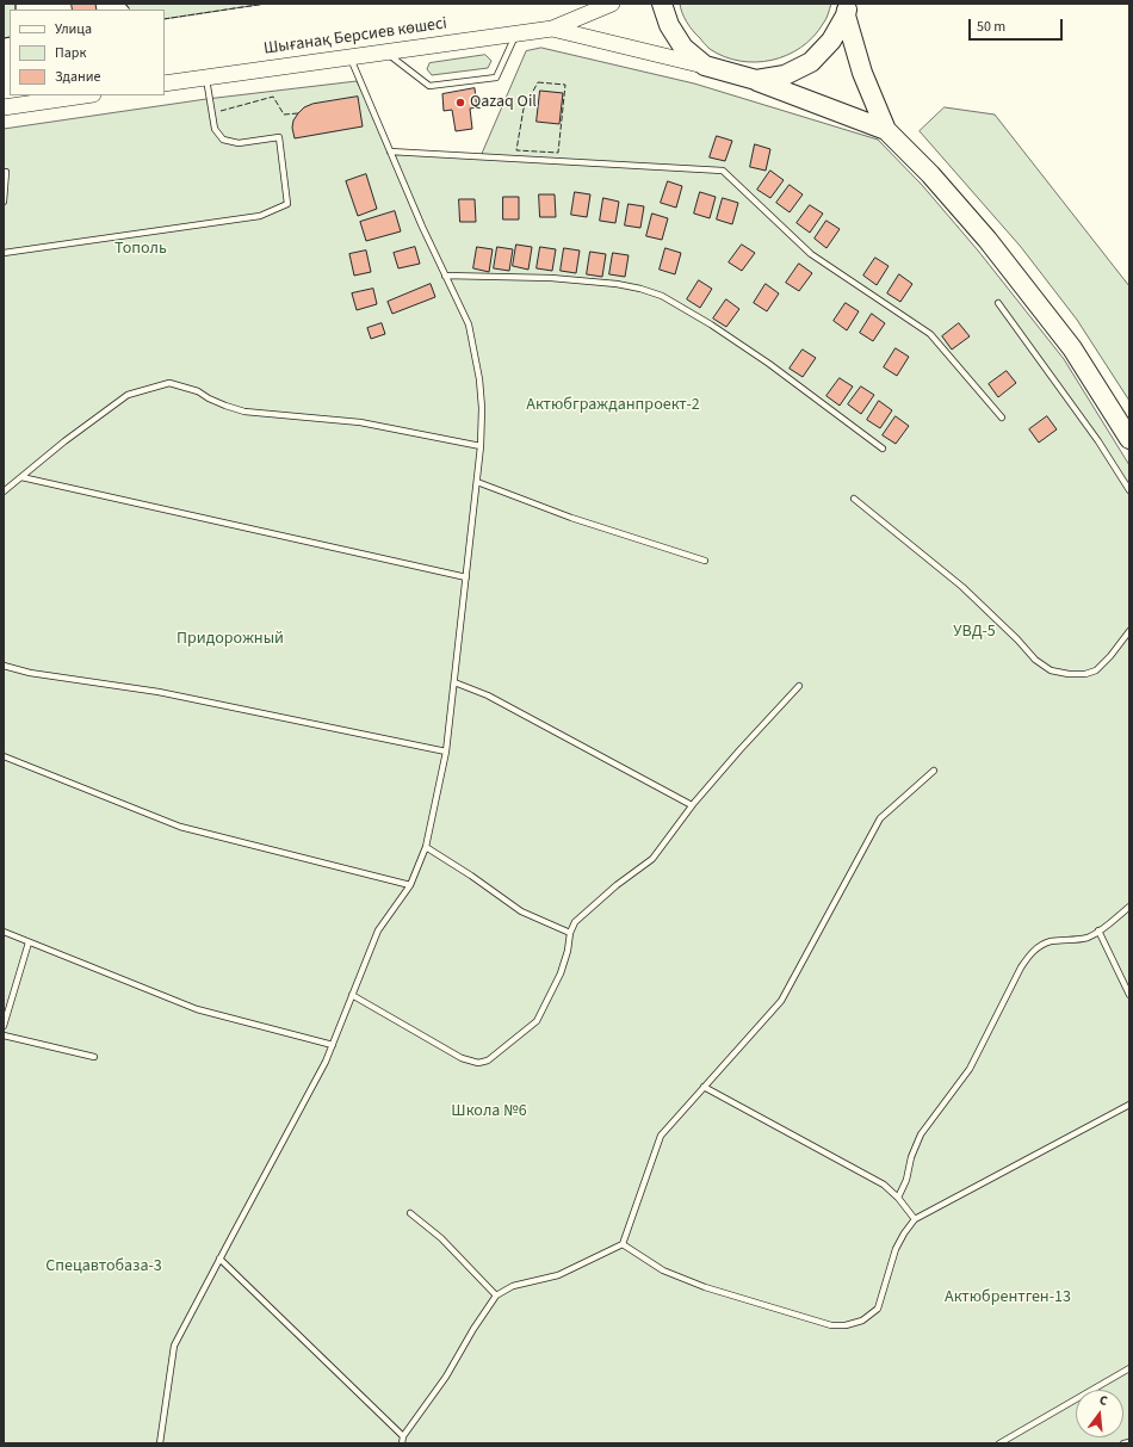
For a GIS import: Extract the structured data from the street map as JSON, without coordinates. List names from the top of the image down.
{
  "streets": {
    "main road": ["Шығанақ Берсиев көшесі"]
  },
  "parks": [
    "Тополь",
    "Актюбгражданпроект-2",
    "УВД-5",
    "Придорожный",
    "Школа №6",
    "Спецавтобаза-3",
    "Актюбрентген-13"
  ],
  "places": ["Qazaq Oil"],
  "legend": ["Улица", "Парк", "Здание"],
  "scale_bar": "50 m",
  "north": "top"
}
